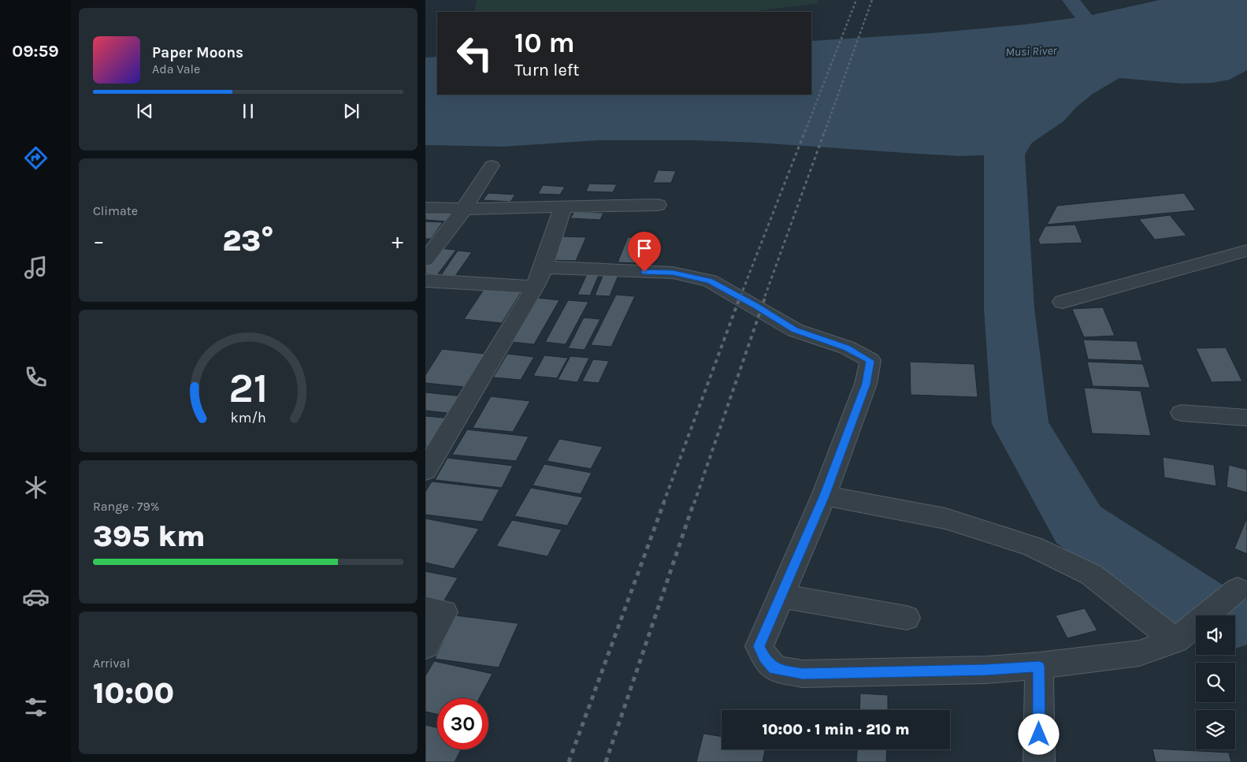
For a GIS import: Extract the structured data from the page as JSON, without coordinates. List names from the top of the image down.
{
  "water": ["Musi River"],
  "page": {
    "tabs": "09:59",
    "turn": ["10 m", "Turn left"],
    "song": ["Paper Moons", "Ada Vale"],
    "tile": [
      "Climate",
      ["Range · 79%", "395 km"],
      ["Arrival", "10:00"]
    ],
    "heat": ["−", "23°", "+"],
    "limit": "30",
    "trip": "10:00 · 1 min · 210 m",
    "gauge": ["21", "km/h"]
  }
}
